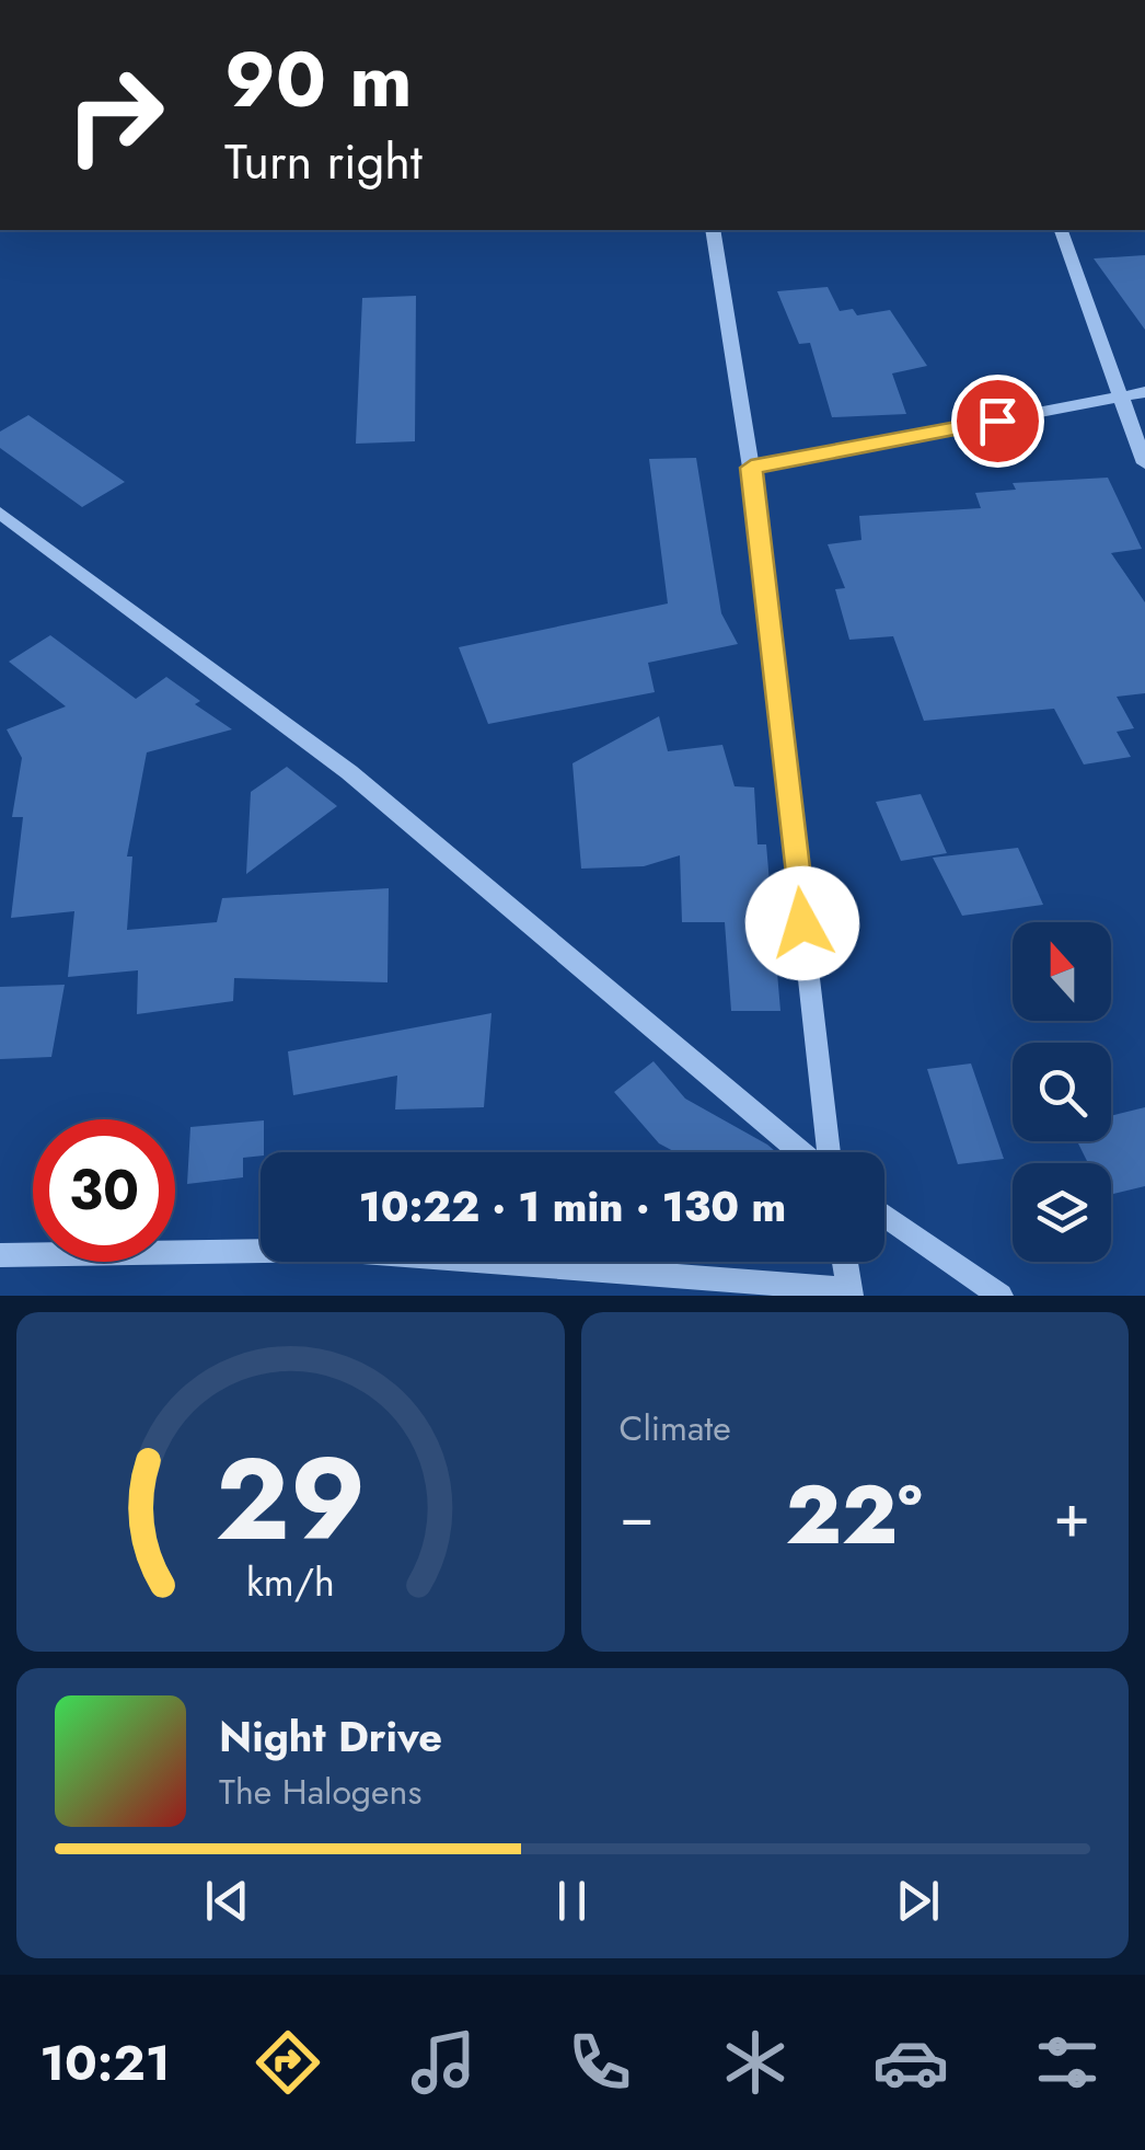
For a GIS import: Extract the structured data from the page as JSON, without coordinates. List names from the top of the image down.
{
  "north": "top",
  "page": {
    "turn": ["90 m", "Turn right"],
    "limit": "30",
    "trip": "10:22 · 1 min · 130 m",
    "tile": "Climate",
    "heat": ["−", "22°", "+"],
    "song": ["Night Drive", "The Halogens"],
    "tabs": "10:21",
    "gauge": ["29", "km/h"]
  }
}
